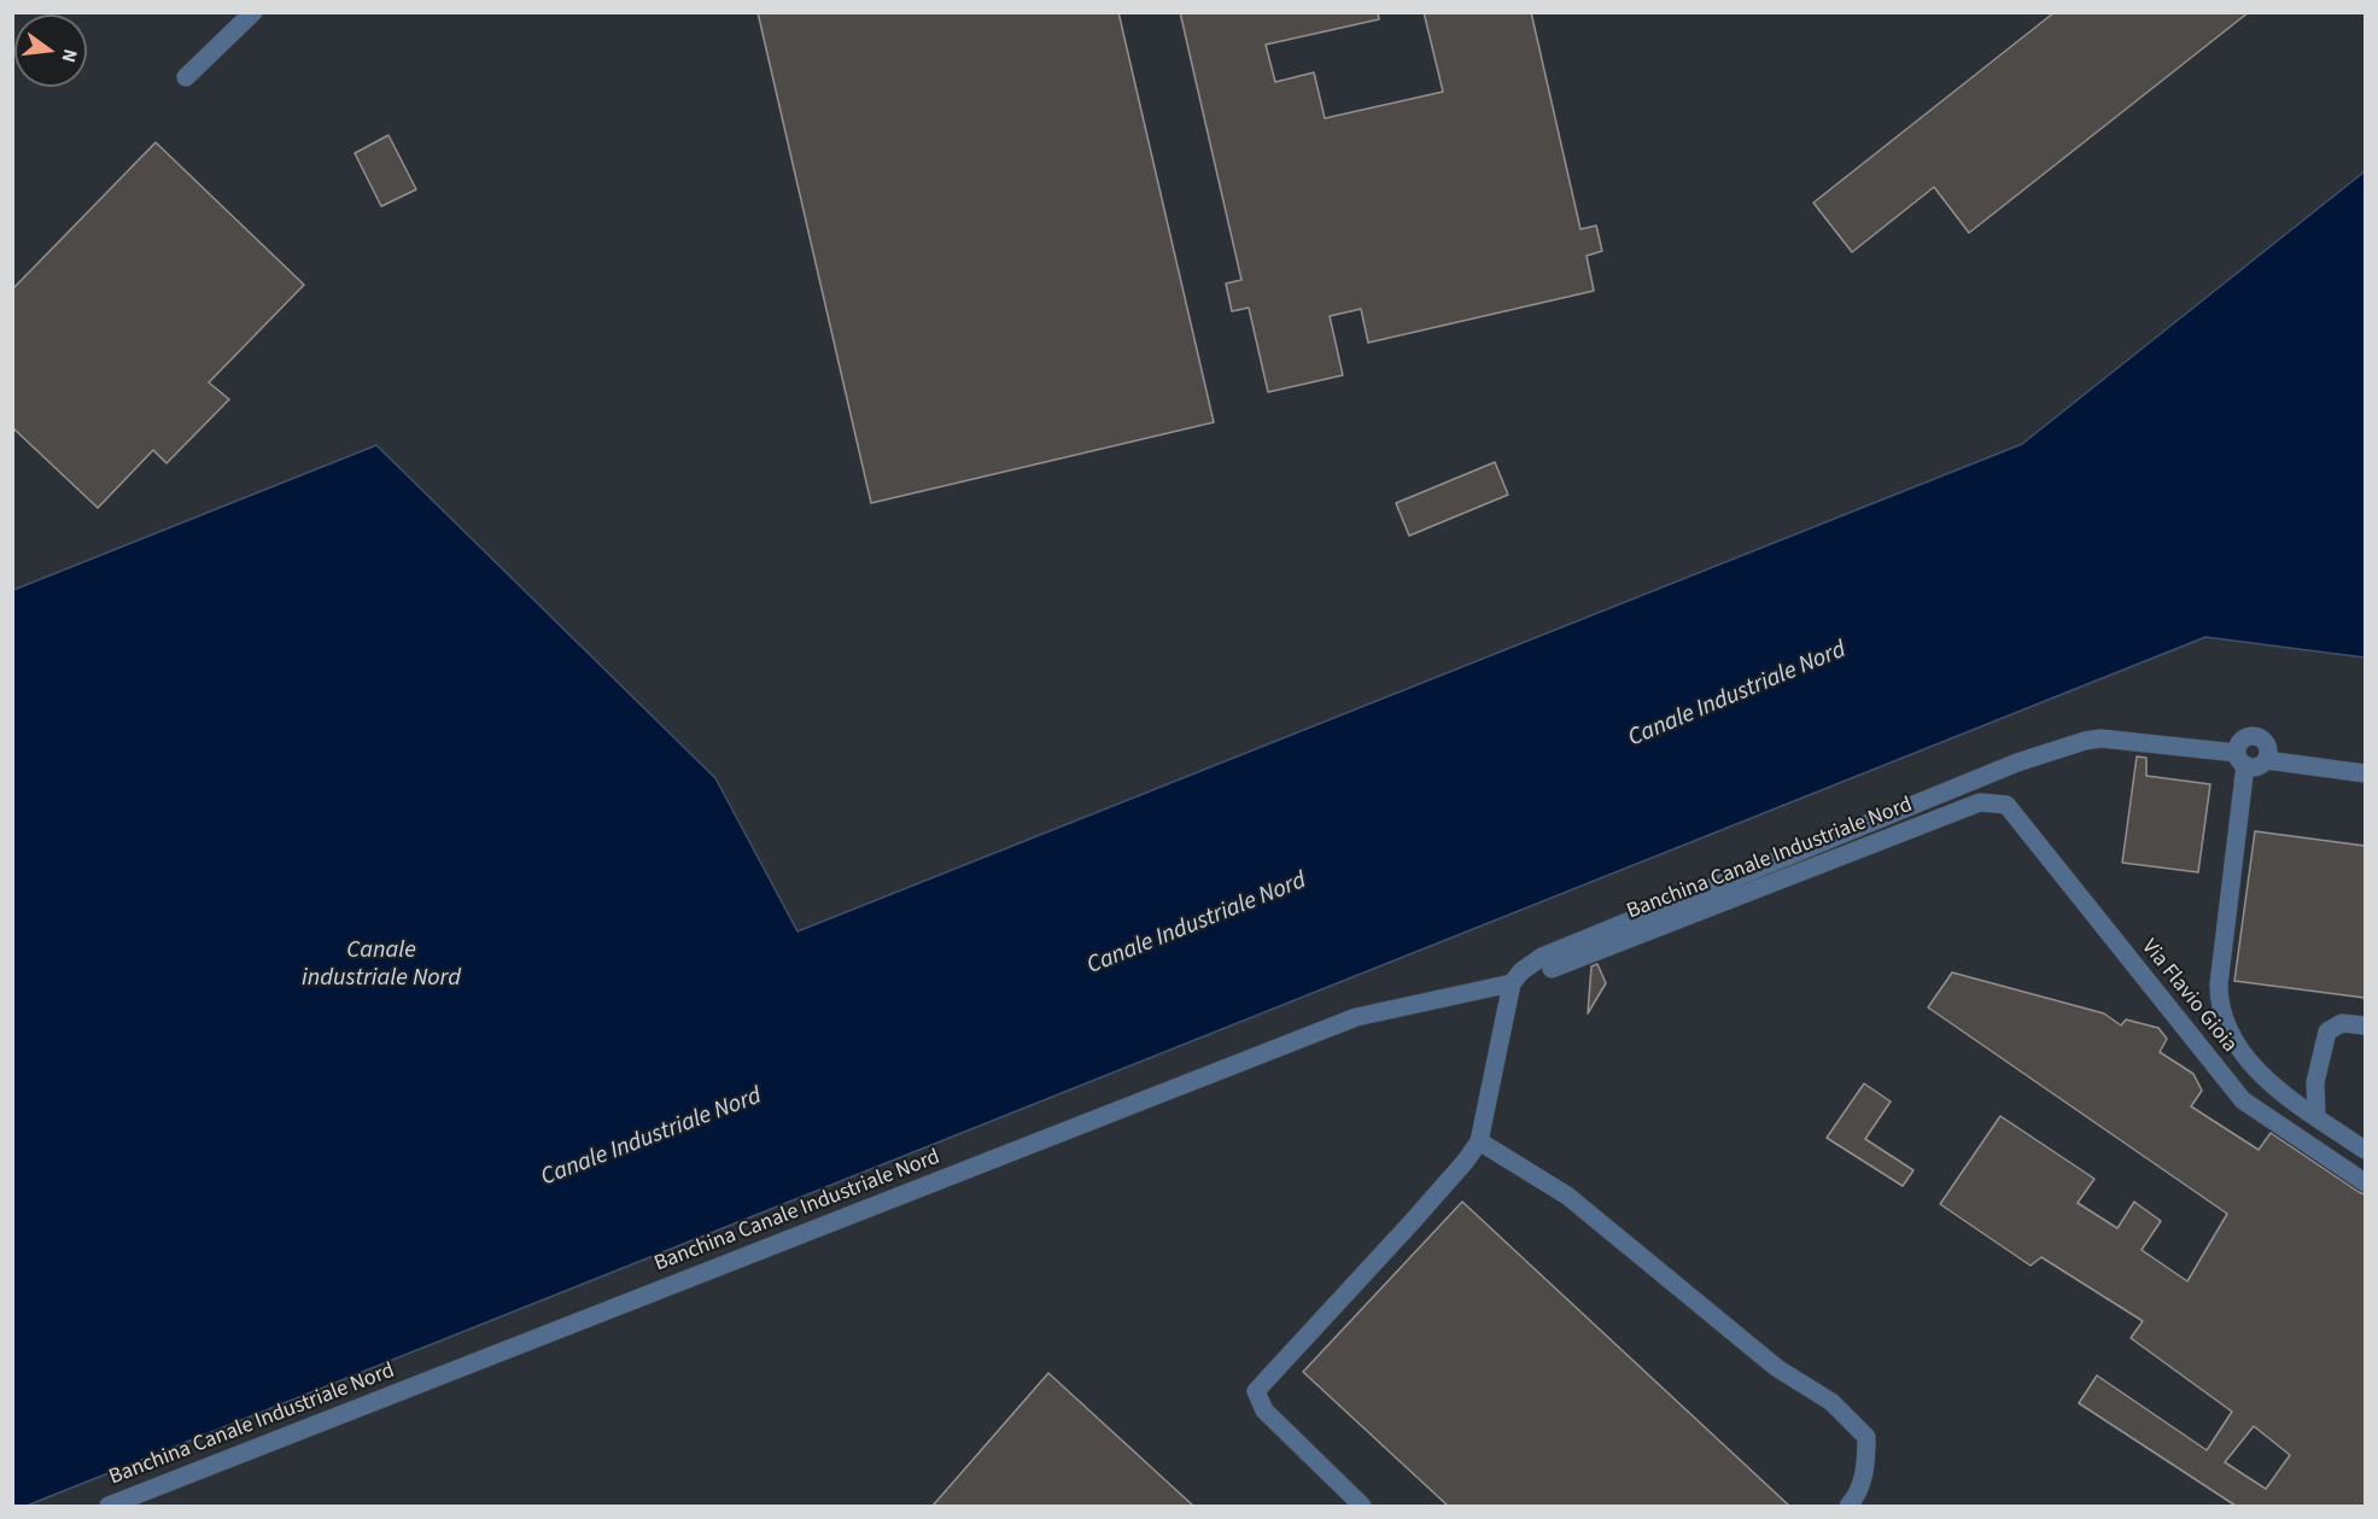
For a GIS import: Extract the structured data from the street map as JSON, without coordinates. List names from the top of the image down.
{
  "streets": {
    "street": ["Banchina Canale Industriale Nord", "Via Flavio Gioia"]
  },
  "crossings": [
    ["Banchina Canale Industriale Nord", "Via Flavio Gioia"]
  ],
  "water": ["Canale Industriale Nord", "Canale industriale Nord"],
  "north": "right"
}
